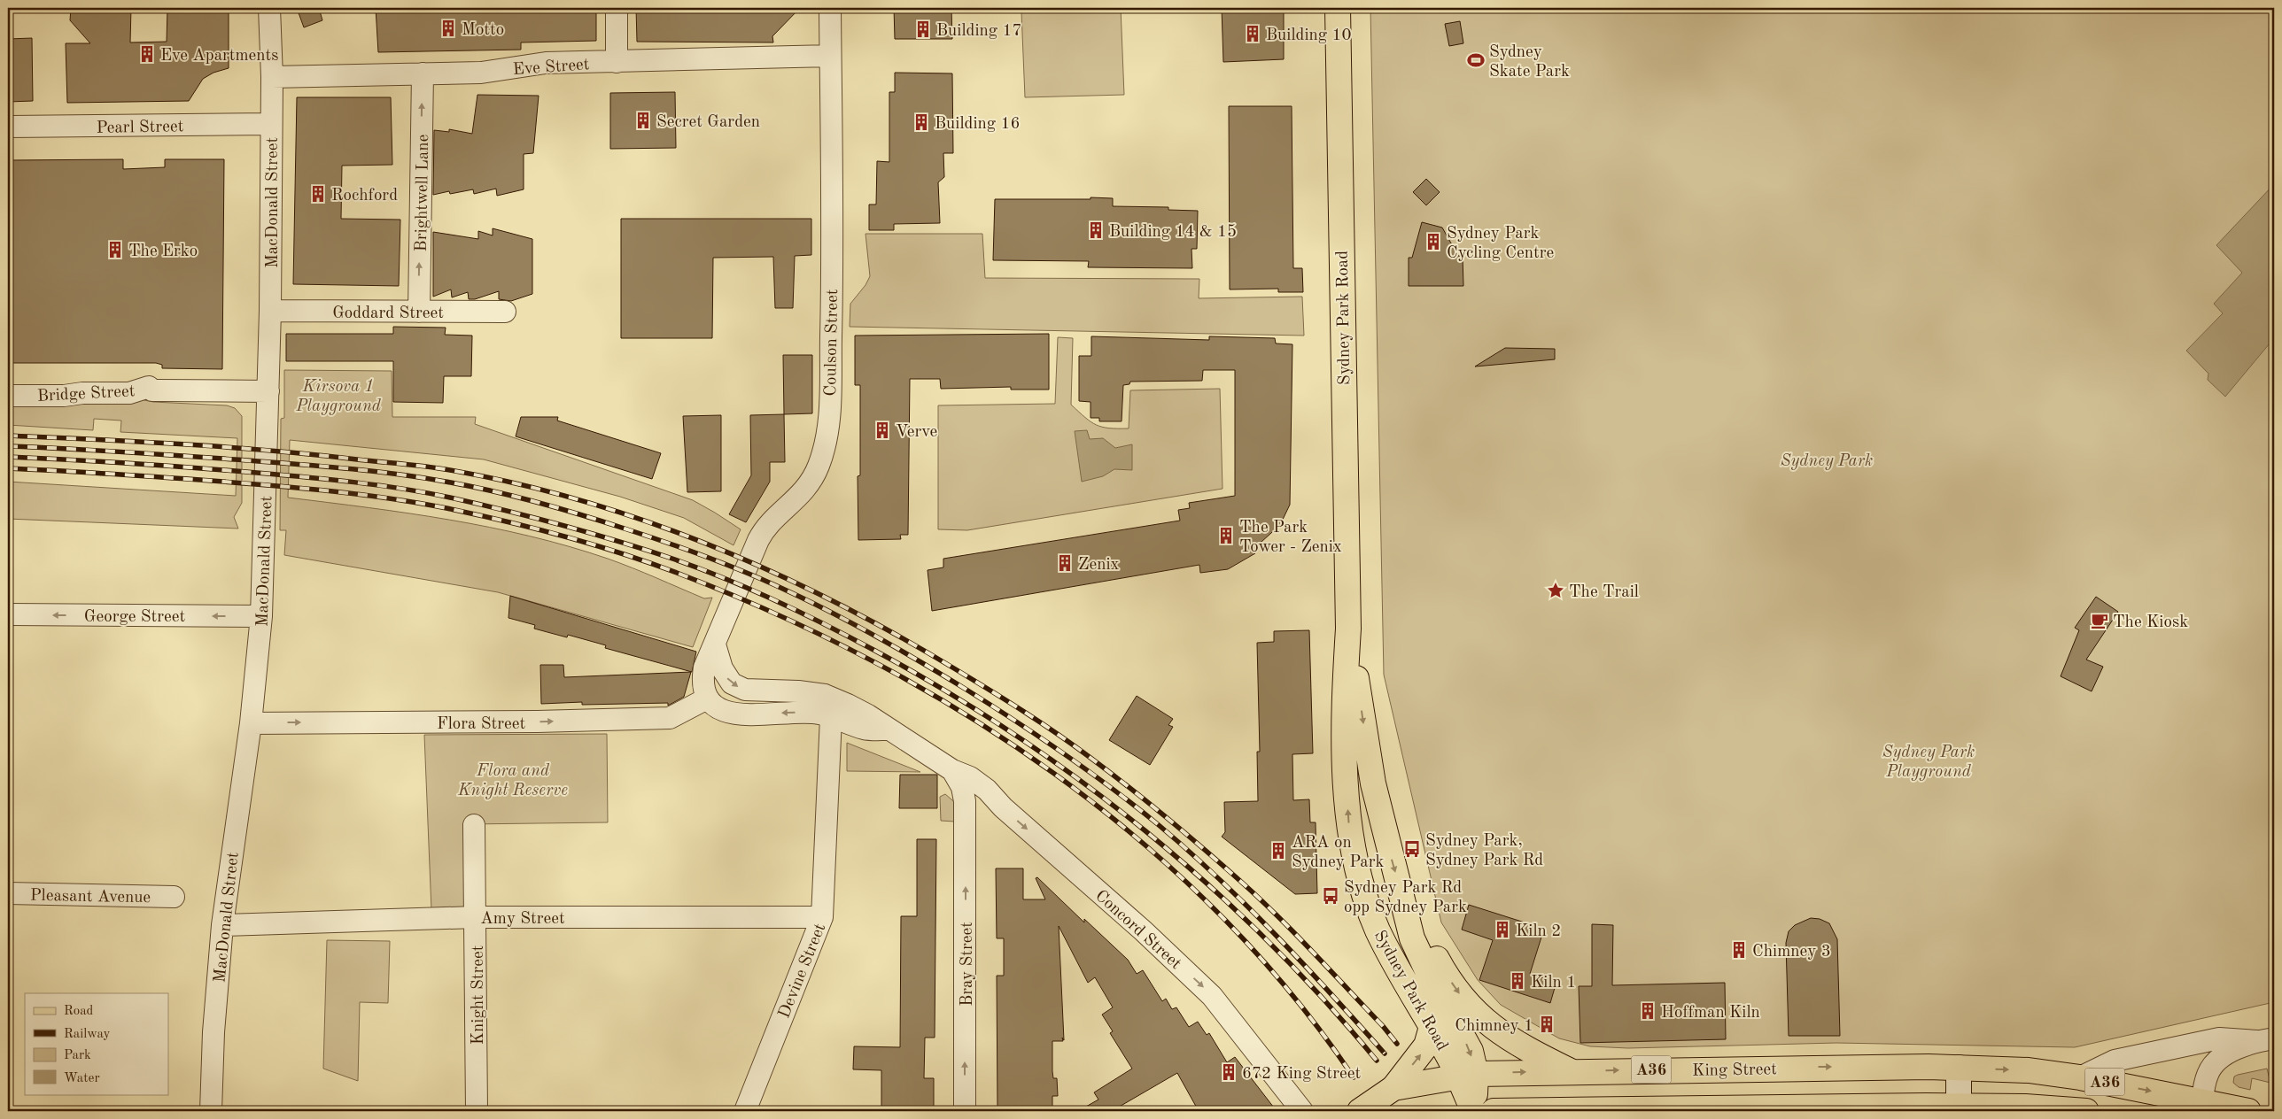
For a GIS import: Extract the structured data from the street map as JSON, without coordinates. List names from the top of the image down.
{
  "streets": {
    "main road": ["Sydney Park Road", "King Street", "A36"],
    "street": [
      "Eve Street",
      "Pearl Street",
      "Brightwell Lane",
      "MacDonald Street",
      "Goddard Street",
      "Coulson Street",
      "Bridge Street",
      "George Street",
      "Flora Street",
      "Pleasant Avenue",
      "Amy Street",
      "Concord Street",
      "Bray Street",
      "Devine Street",
      "Knight Street"
    ]
  },
  "crossings": [
    ["Eve Street", "Brightwell Lane"],
    ["Eve Street", "MacDonald Street"],
    ["Eve Street", "Coulson Street"],
    ["Pearl Street", "MacDonald Street"],
    ["Brightwell Lane", "Goddard Street"],
    ["MacDonald Street", "Goddard Street"],
    ["MacDonald Street", "Bridge Street"],
    ["MacDonald Street", "George Street"],
    ["MacDonald Street", "Flora Street"],
    ["MacDonald Street", "Amy Street"],
    ["Sydney Park Road", "King Street"],
    ["Coulson Street", "Flora Street"],
    ["Amy Street", "Devine Street"],
    ["Amy Street", "Knight Street"],
    ["Concord Street", "Bray Street"],
    ["King Street", "A36"]
  ],
  "one_way": [
    "Brightwell Lane",
    "George Street",
    "Flora Street",
    "Concord Street",
    "Bray Street"
  ],
  "parks": [
    "Kirsova 1 Playground",
    "Sydney Park",
    "Sydney Park Playground",
    "Flora and Knight Reserve"
  ],
  "places": {
    "building": [
      "Motto",
      "Building 17",
      "Building 10",
      "Eve Apartments",
      "Secret Garden",
      "Building 16",
      "Rochford",
      "Building 14 & 15",
      "Sydney Park Cycling Centre",
      "The Erko",
      "Verve",
      "The Park Tower - Zenix",
      "Zenix",
      "ARA on Sydney Park",
      "Kiln 2",
      "Chimney 3",
      "Kiln 1",
      "Hoffman Kiln",
      "Chimney 1",
      "672 King Street"
    ],
    "sports": ["Sydney Skate Park"],
    "place": ["The Trail"],
    "cafe": ["The Kiosk"],
    "bus stop": ["Sydney Park, Sydney Park Rd", "Sydney Park Rd opp Sydney Park"]
  },
  "legend": [
    "Road",
    "Railway",
    "Park",
    "Water"
  ]
}
